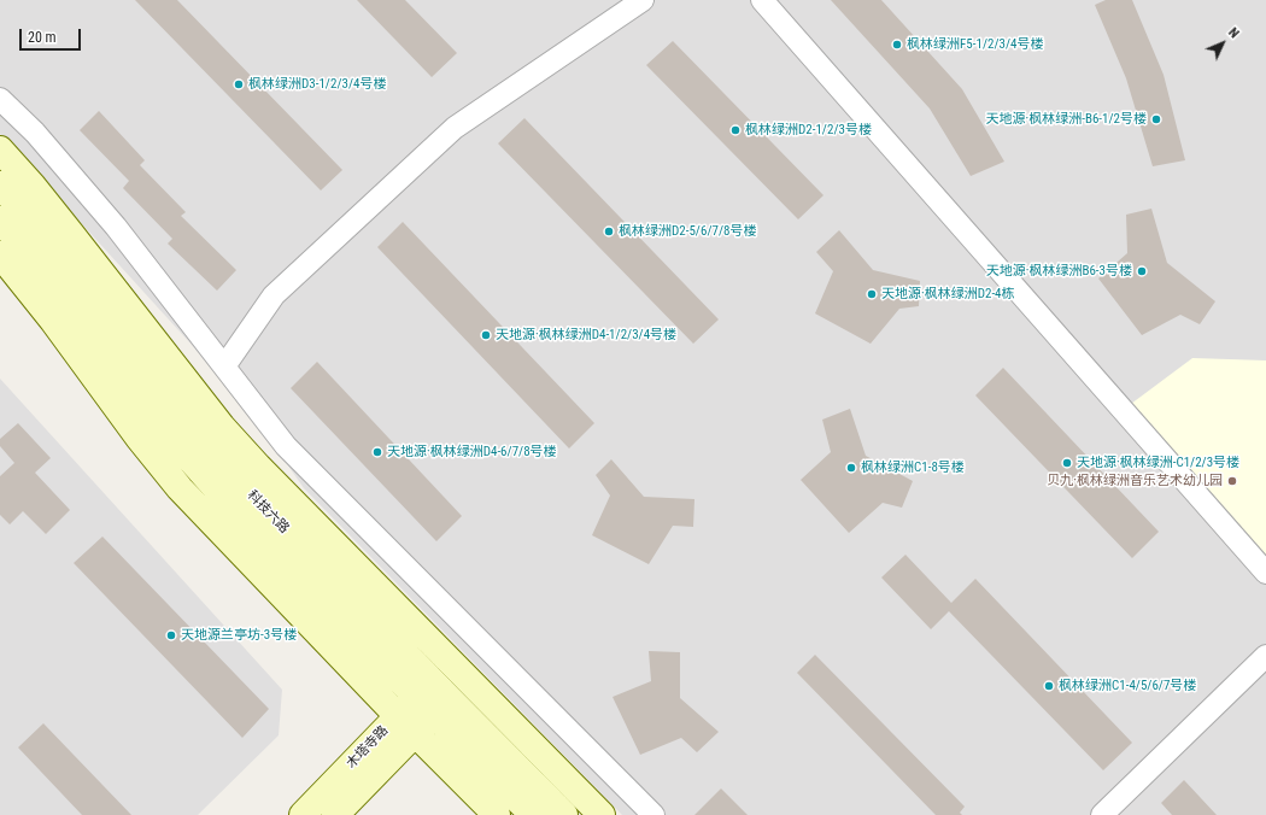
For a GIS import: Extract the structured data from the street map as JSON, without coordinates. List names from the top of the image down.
{
  "streets": {
    "main road": ["科技六路", "木塔寺路"]
  },
  "crossings": [
    ["科技六路", "木塔寺路"]
  ],
  "places": [
    "枫林绿洲F5-1/2/3/4号楼",
    "枫林绿洲D3-1/2/3/4号楼",
    "天地源·枫林绿洲-B6-1/2号楼",
    "枫林绿洲D2-1/2/3号楼",
    "枫林绿洲D2-5/6/7/8号楼",
    "天地源·枫林绿洲B6-3号楼",
    "天地源·枫林绿洲D2-4栋",
    "天地源·枫林绿洲D4-1/2/3/4号楼",
    "天地源·枫林绿洲D4-6/7/8号楼",
    "天地源·枫林绿洲-C1/2/3号楼",
    "枫林绿洲C1-8号楼",
    "贝九·枫林绿洲音乐艺术幼儿园",
    "天地源兰亭坊-3号楼",
    "枫林绿洲C1-4/5/6/7号楼"
  ],
  "scale_bar": "20 m",
  "north": "top right"
}
